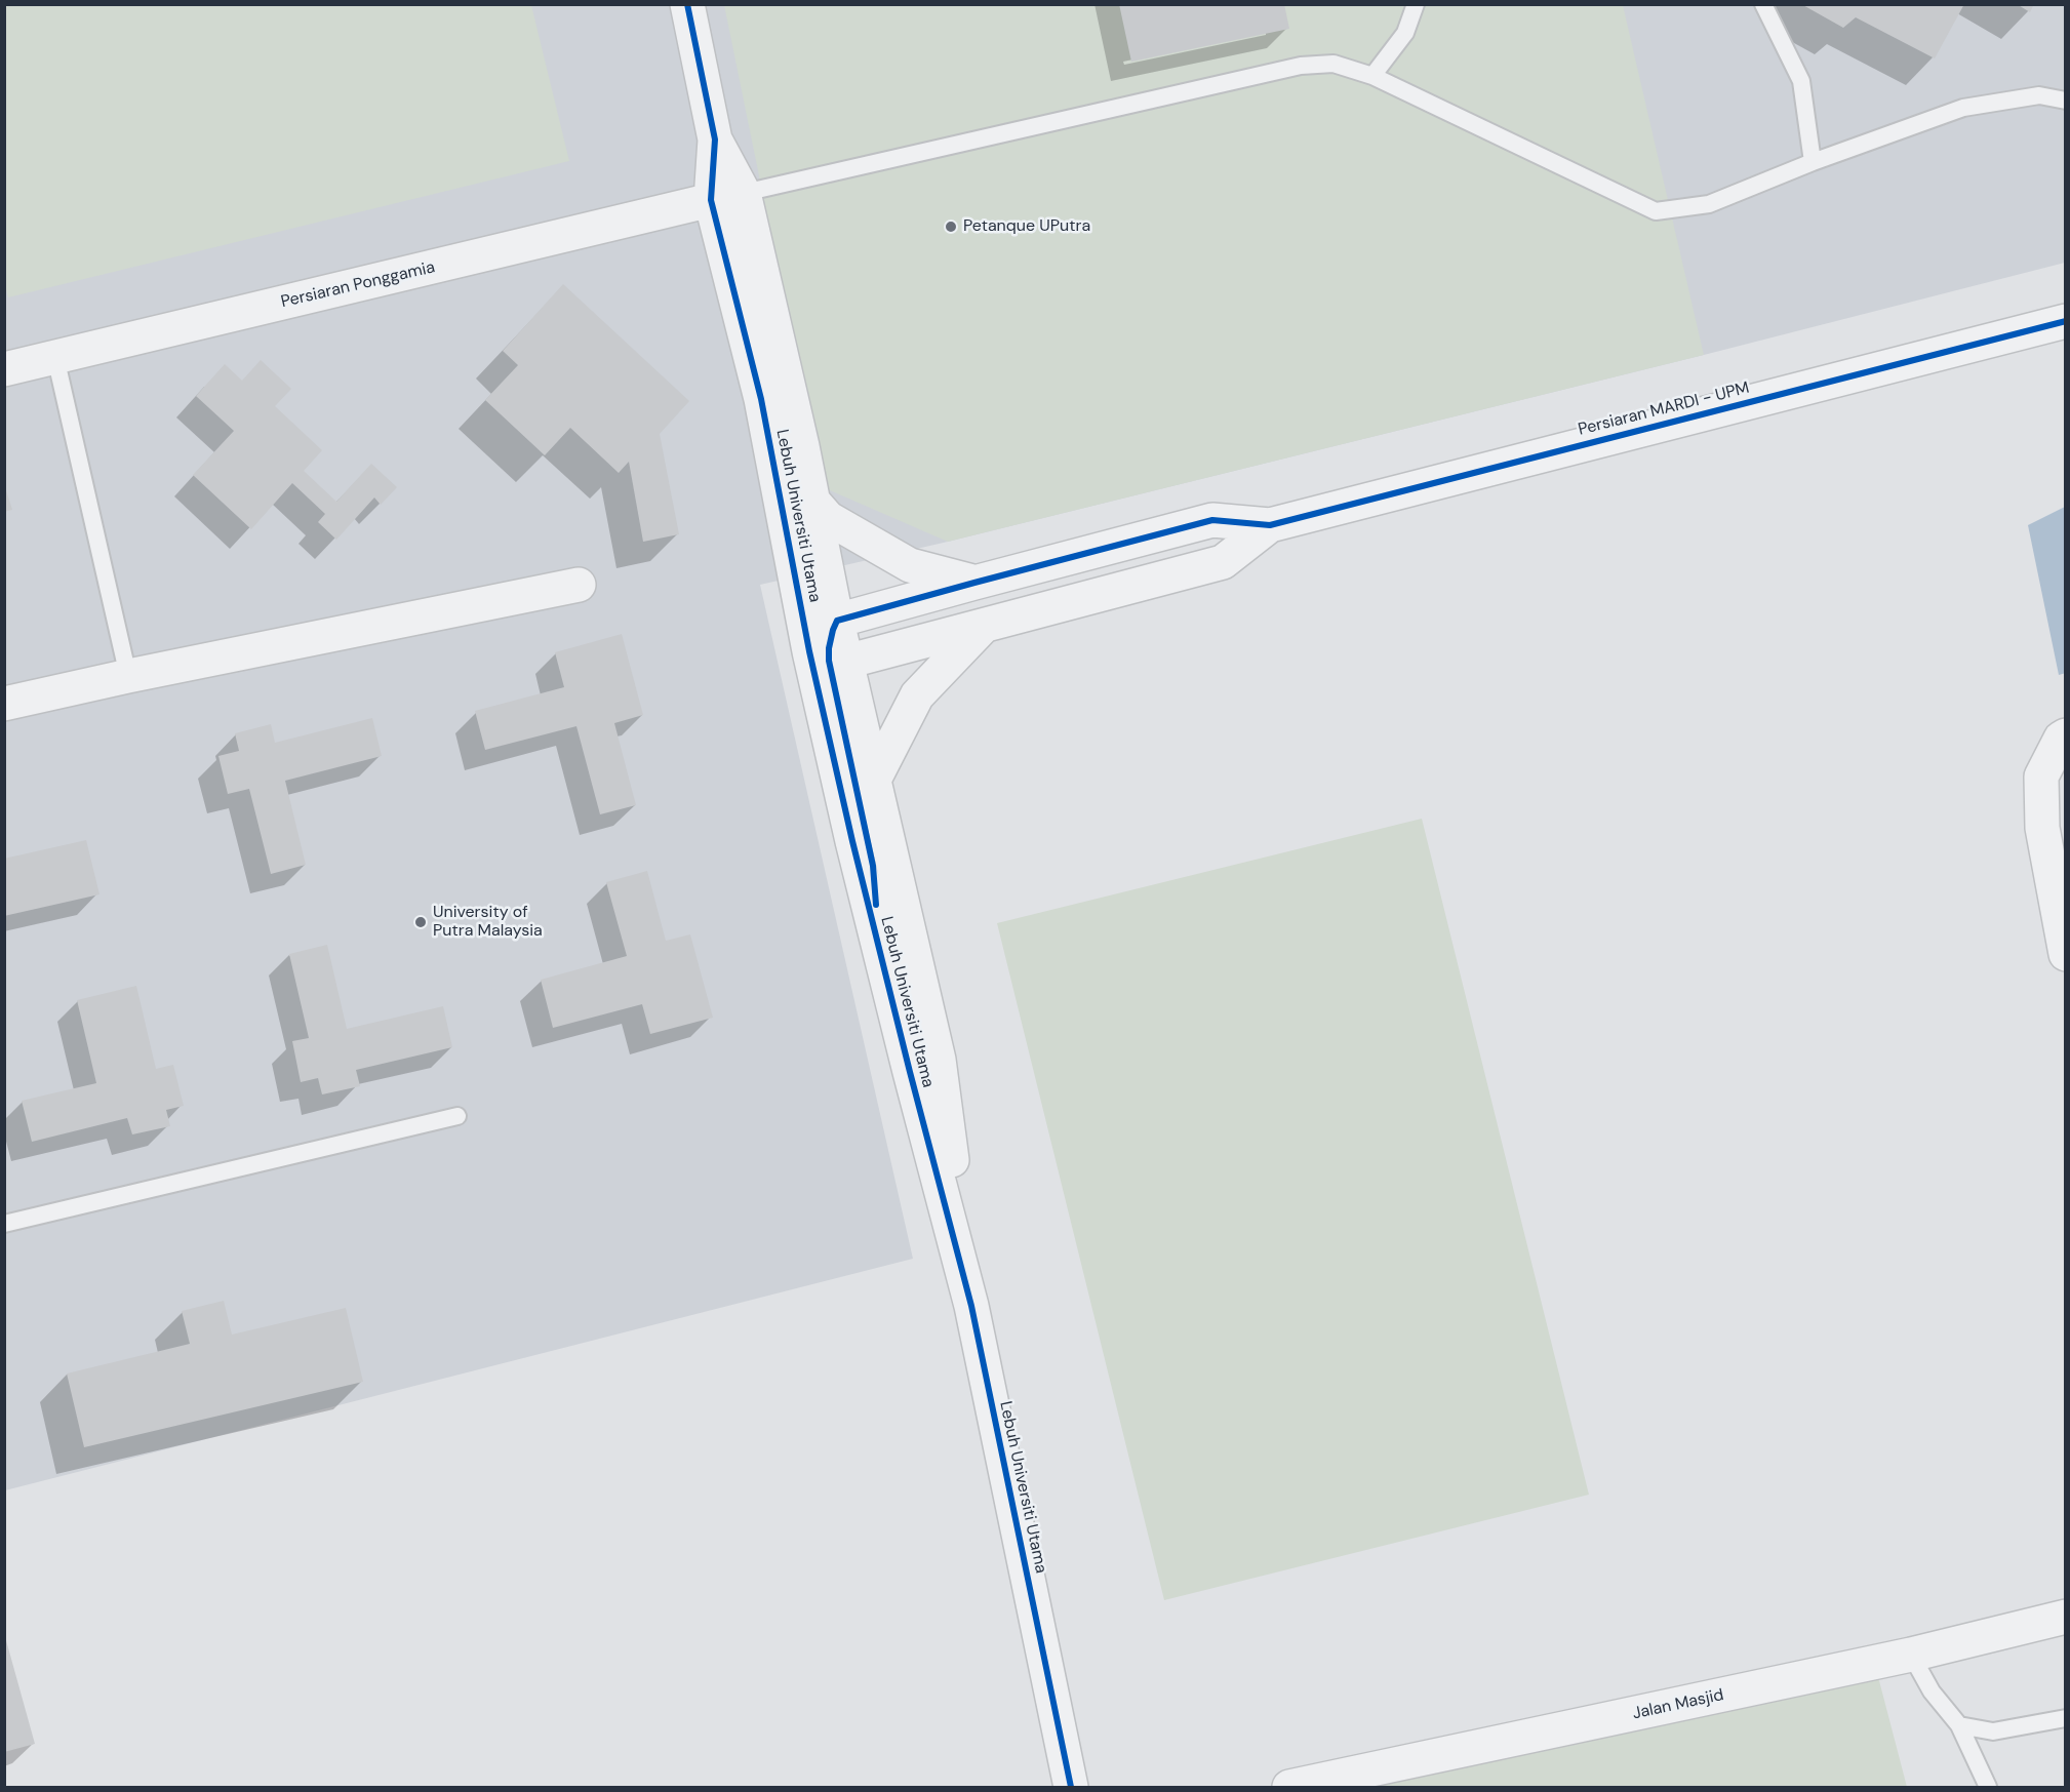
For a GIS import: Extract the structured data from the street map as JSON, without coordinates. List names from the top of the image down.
{
  "streets": {
    "street": [
      "Persiaran Ponggamia",
      "Persiaran MARDI - UPM",
      "Lebuh Universiti Utama",
      "Jalan Masjid"
    ]
  },
  "crossings": [
    ["Persiaran Ponggamia", "Lebuh Universiti Utama"]
  ],
  "places": ["Petanque UPutra", "University of Putra Malaysia"]
}
